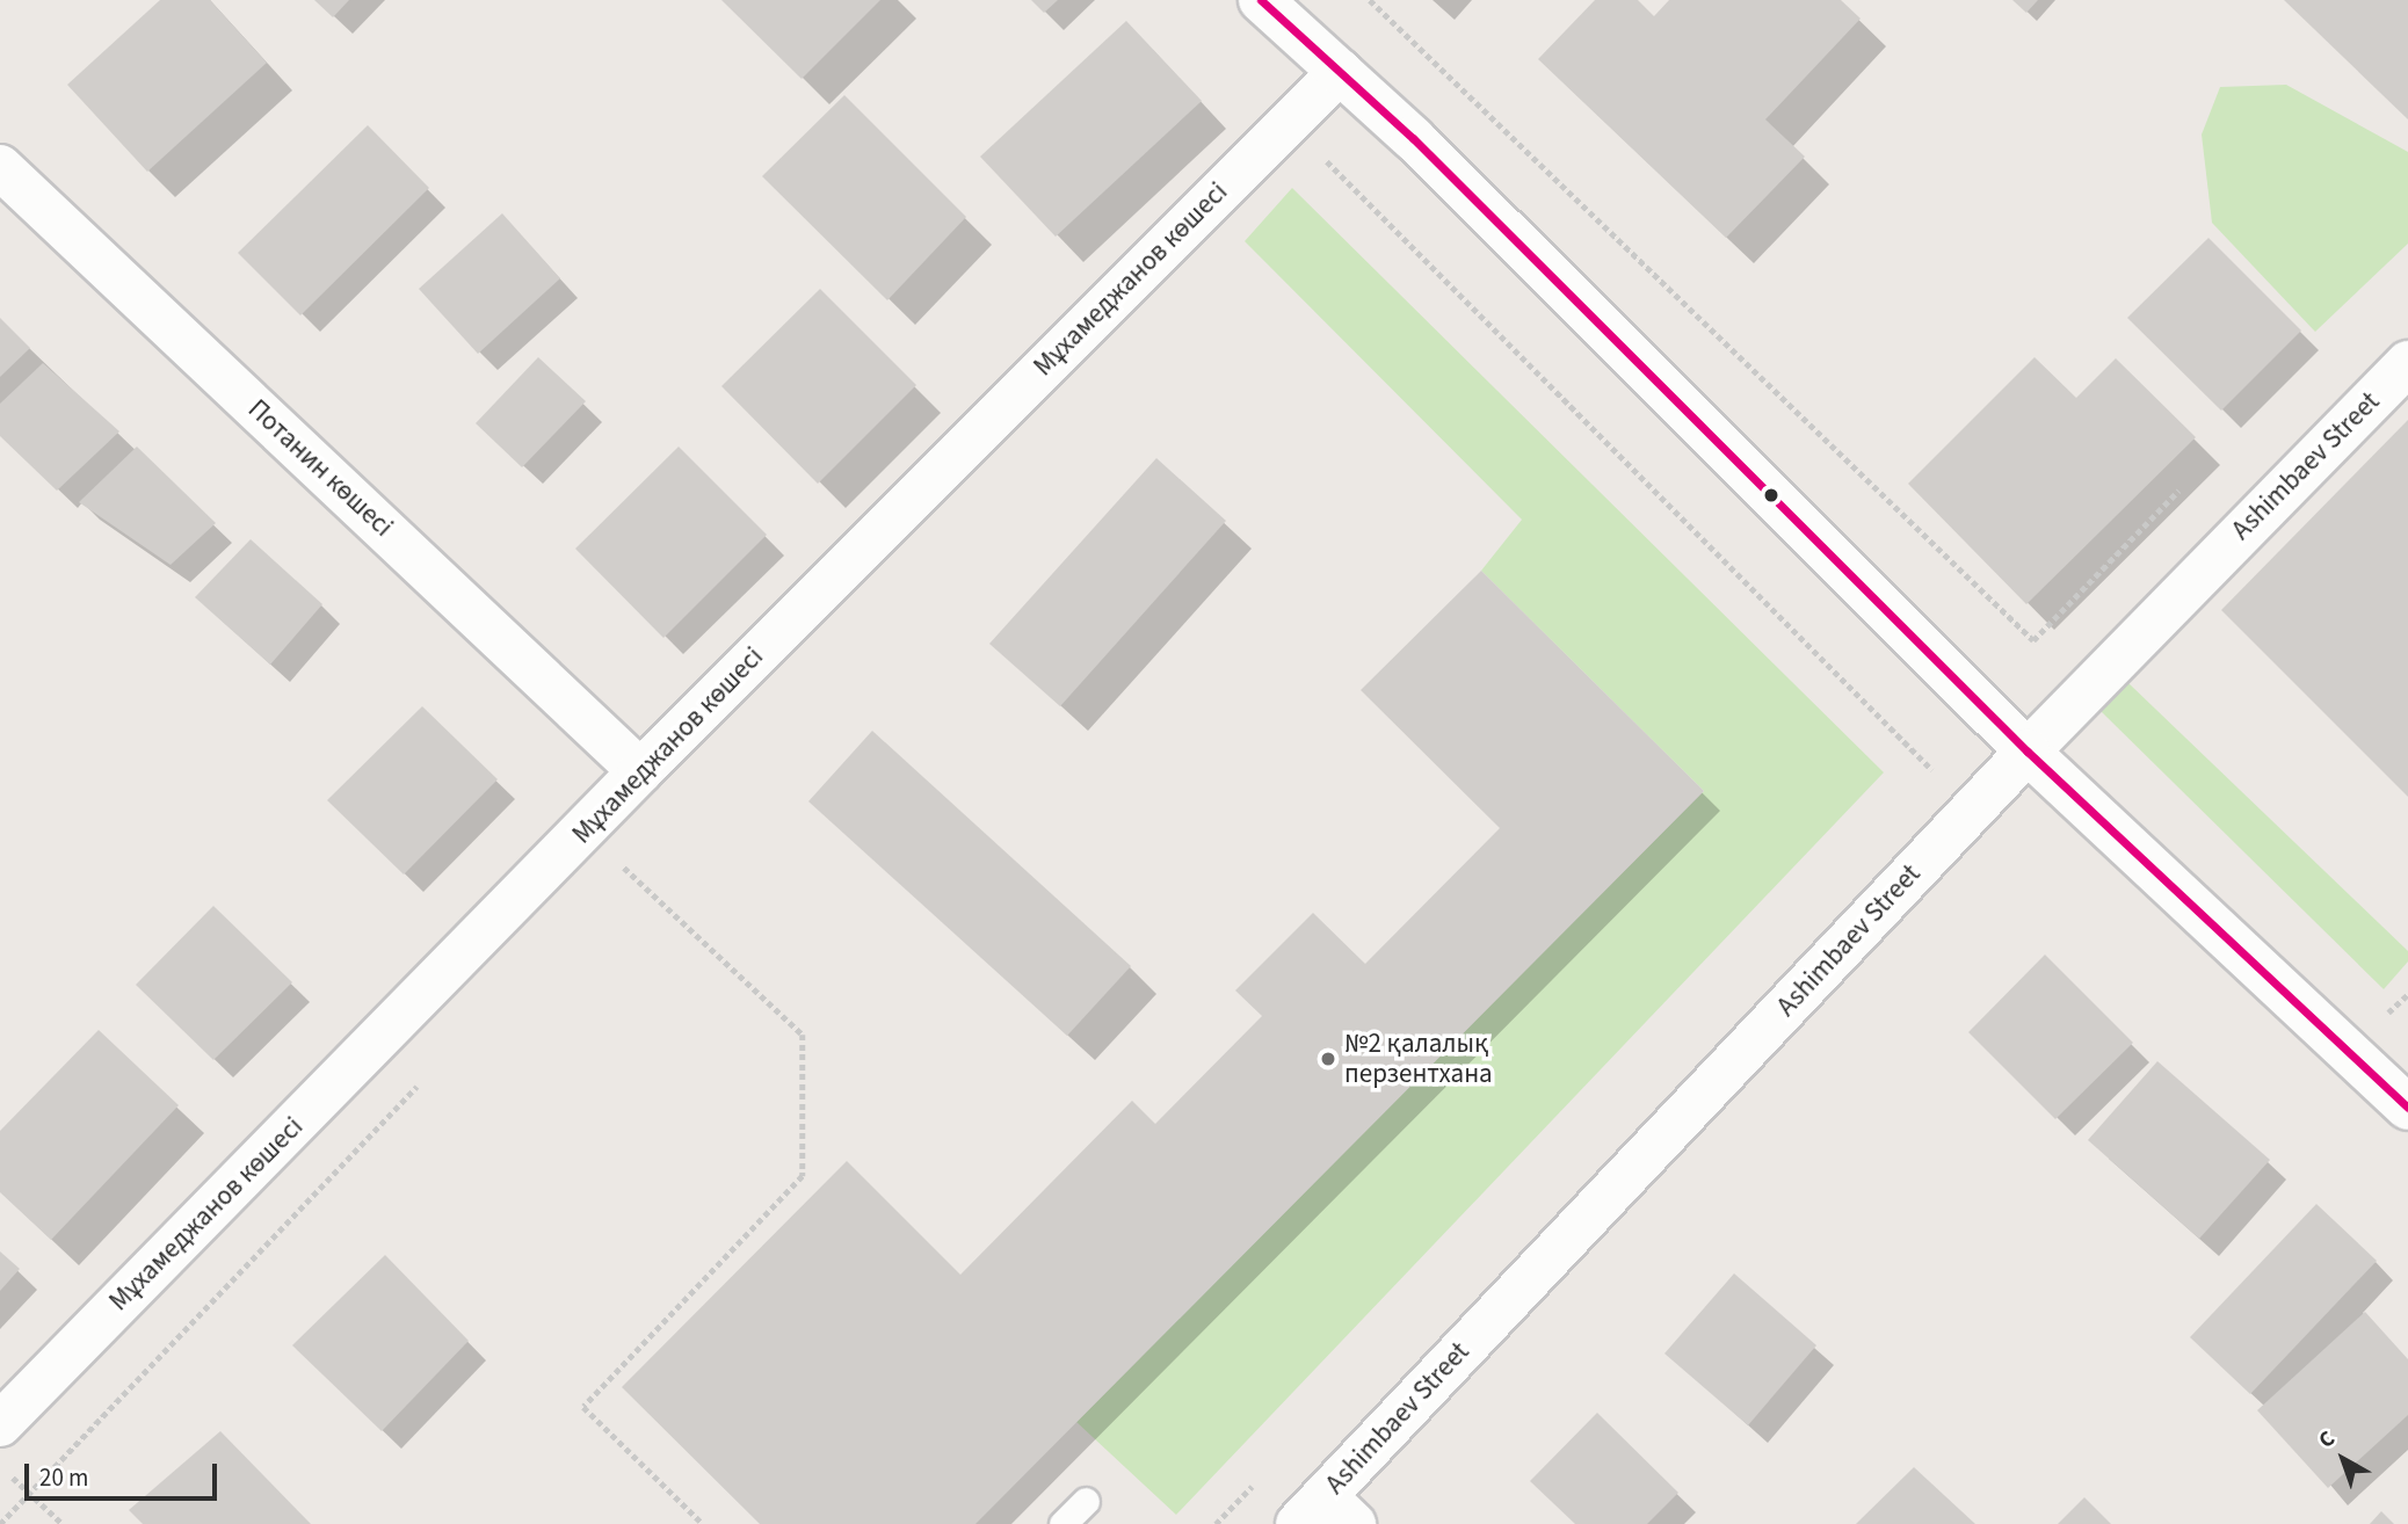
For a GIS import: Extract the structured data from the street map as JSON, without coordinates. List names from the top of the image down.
{
  "streets": {
    "street": ["Мұхамеджанов көшесі", "Ashimbaev Street", "Потанин көшесі"]
  },
  "crossings": [
    ["Мұхамеджанов көшесі", "Потанин көшесі"]
  ],
  "places": ["№2 қалалық перзентхана"],
  "scale_bar": "20 m",
  "north": "top left"
}
